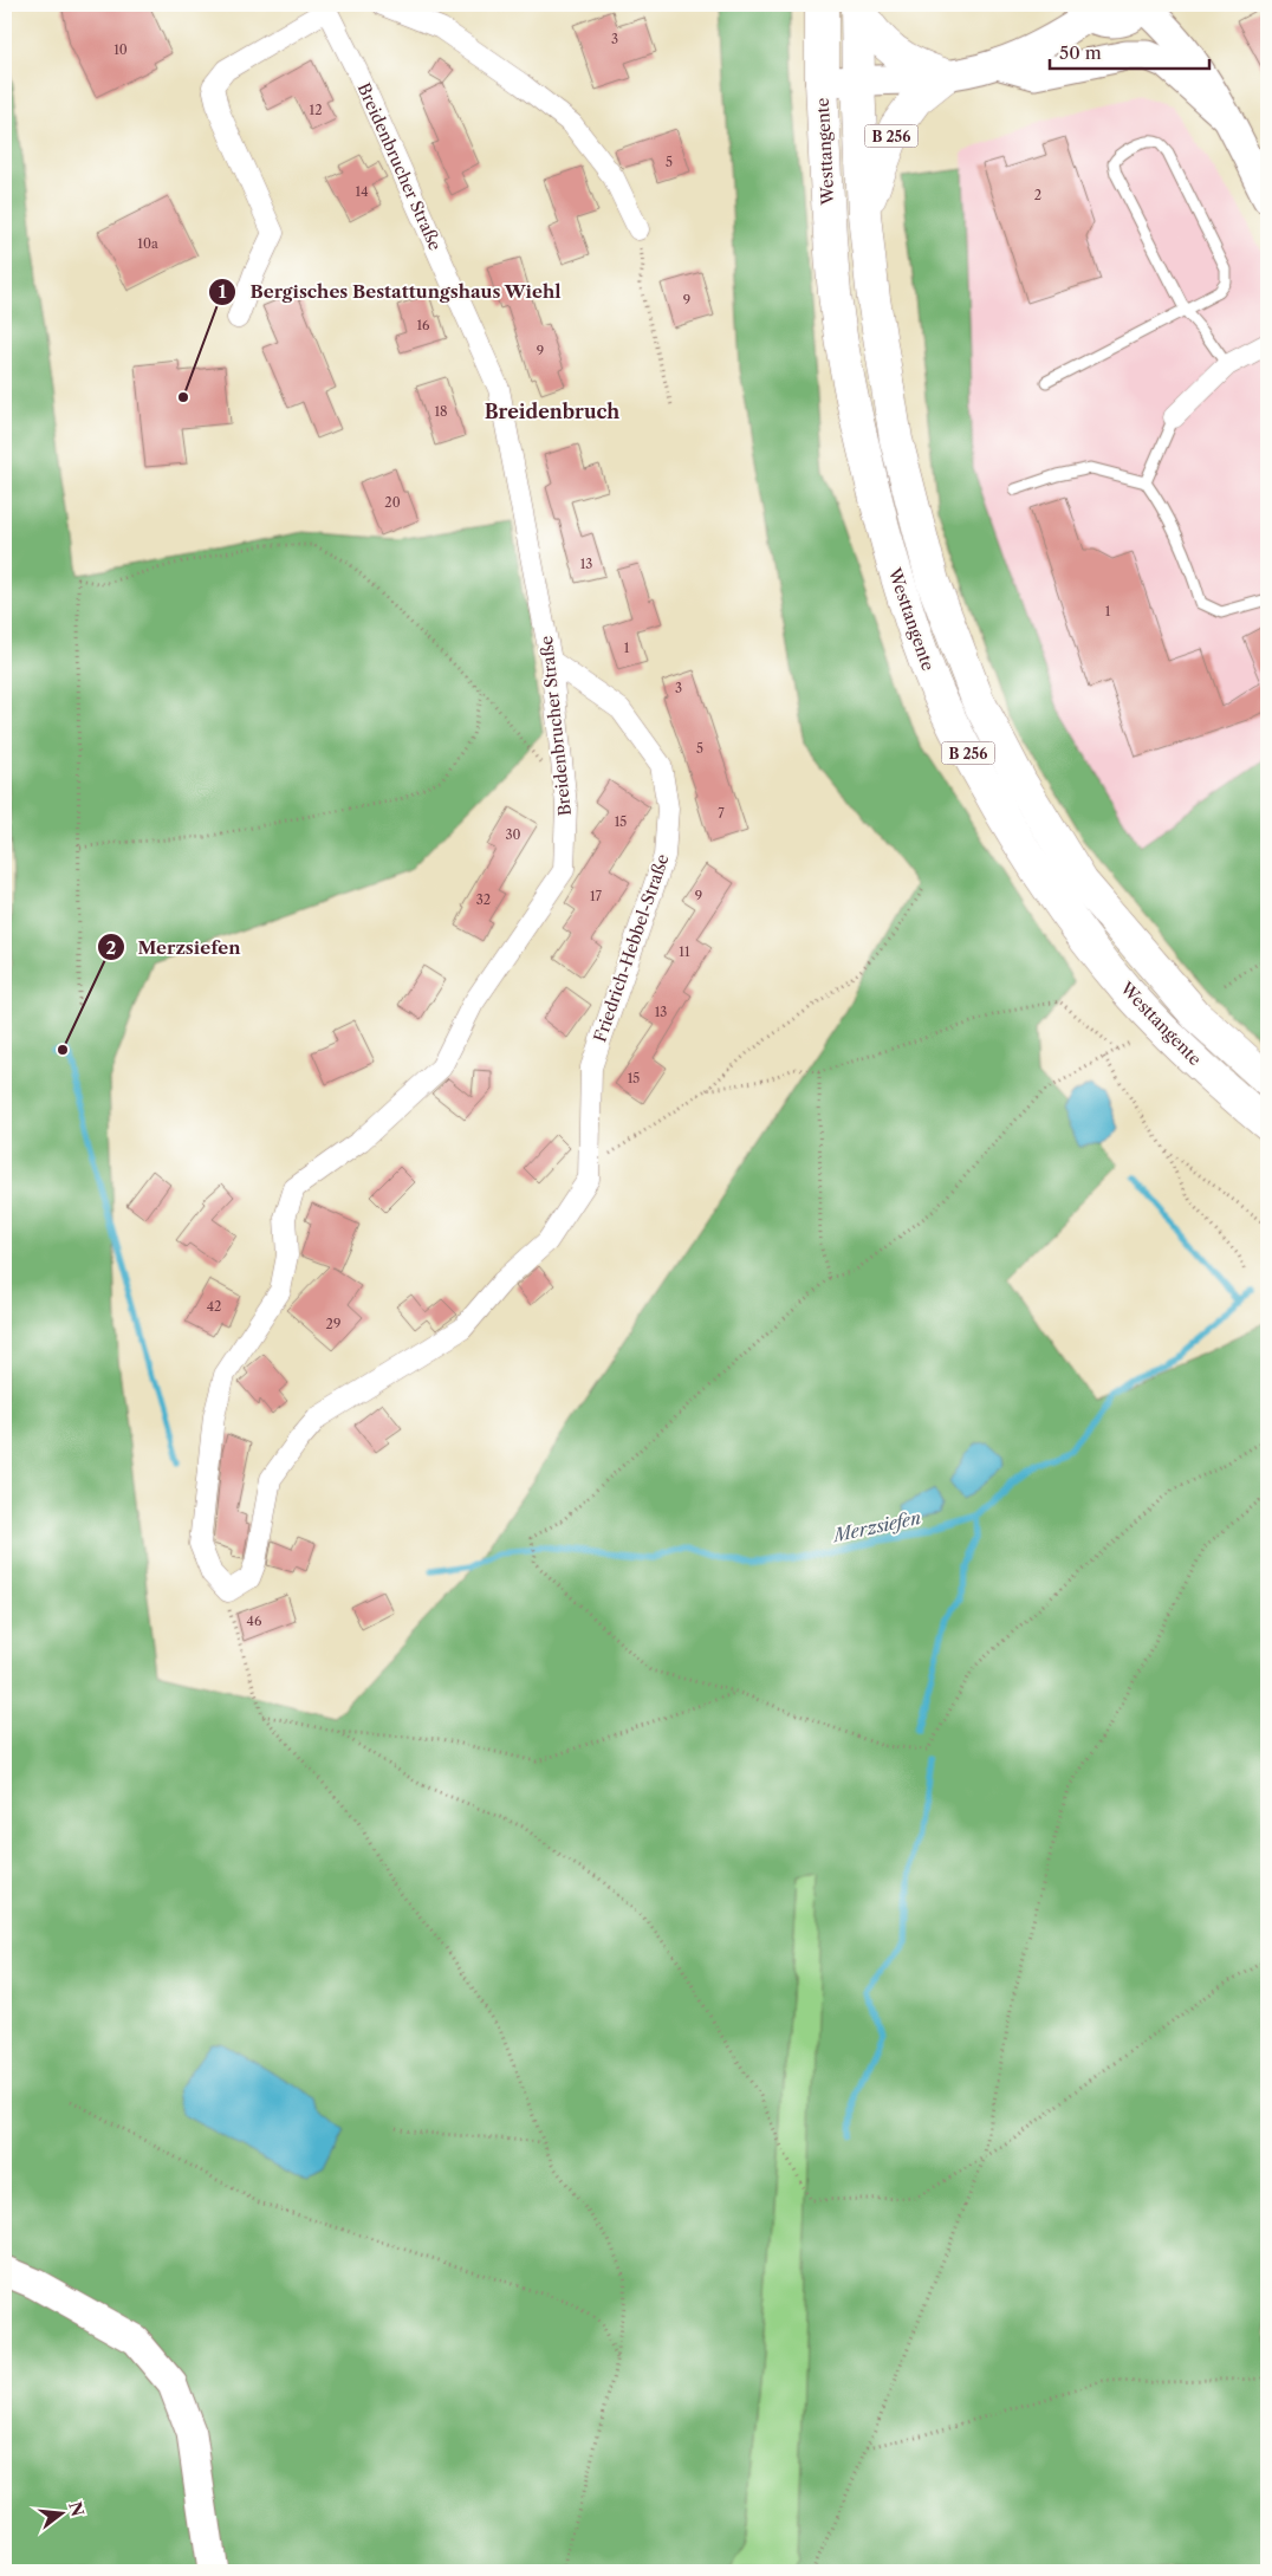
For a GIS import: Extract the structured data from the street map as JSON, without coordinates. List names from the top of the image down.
{
  "streets": {
    "main road": ["B 256", "Westtangente"],
    "street": ["Breidenbrucher Straße", "Friedrich-Hebbel-Straße"]
  },
  "crossings": [
    ["B 256", "Westtangente"],
    ["Breidenbrucher Straße", "Friedrich-Hebbel-Straße"]
  ],
  "districts": ["Breidenbruch"],
  "water": ["Merzsiefen"],
  "places": ["Bergisches Bestattungshaus Wiehl", "Merzsiefen"],
  "house_numbers": [
    "3",
    "10",
    "12",
    "5",
    "14",
    "2",
    "10a",
    "9",
    "16",
    "9",
    "18",
    "20",
    "13",
    "1",
    "1",
    "3",
    "5",
    "7",
    "15",
    "30",
    "17",
    "9",
    "32",
    "11",
    "13",
    "15",
    "42",
    "29",
    "46"
  ],
  "scale_bar": "50 m",
  "north": "right"
}
